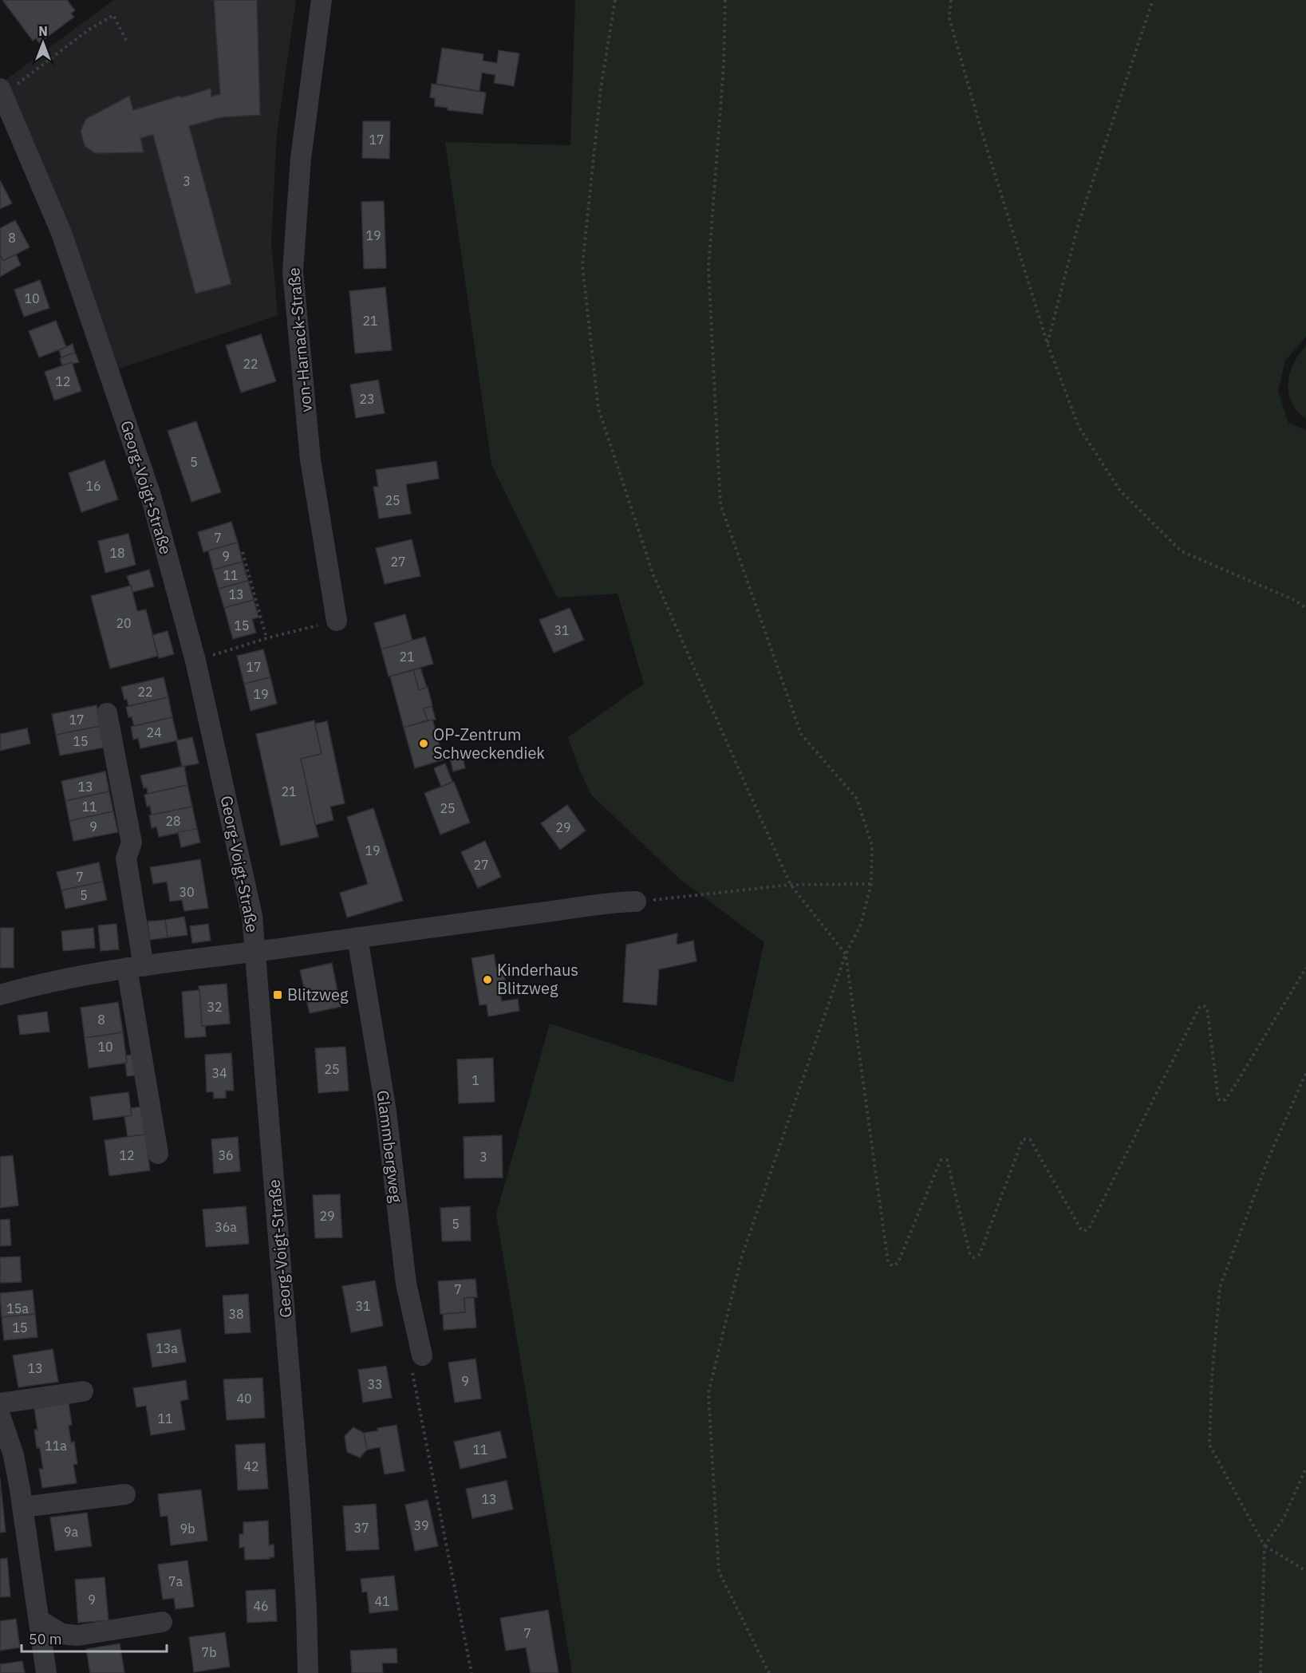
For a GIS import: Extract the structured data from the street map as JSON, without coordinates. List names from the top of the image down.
{
  "streets": {
    "street": ["von-Harnack-Straße", "Georg-Voigt-Straße", "Glammbergweg"]
  },
  "places": {
    "other": ["OP-Zentrum Schweckendiek", "Kinderhaus Blitzweg"],
    "transit": ["Blitzweg"]
  },
  "house_numbers": [
    "17",
    "3",
    "19",
    "8",
    "10",
    "21",
    "22",
    "12",
    "23",
    "5",
    "16",
    "25",
    "7",
    "18",
    "9",
    "27",
    "11",
    "13",
    "20",
    "15",
    "31",
    "21",
    "17",
    "22",
    "19",
    "17",
    "24",
    "15",
    "13",
    "21",
    "11",
    "25",
    "28",
    "9",
    "29",
    "19",
    "27",
    "7",
    "30",
    "5",
    "32",
    "8",
    "10",
    "25",
    "34",
    "1",
    "12",
    "36",
    "3",
    "29",
    "5",
    "36a",
    "7",
    "31",
    "15a",
    "38",
    "15",
    "13a",
    "13",
    "9",
    "33",
    "40",
    "11",
    "11a",
    "11",
    "42",
    "13",
    "39",
    "37",
    "9b",
    "9a",
    "7a",
    "9",
    "41",
    "46",
    "7",
    "7b"
  ],
  "scale_bar": "50 m",
  "north": "top"
}
